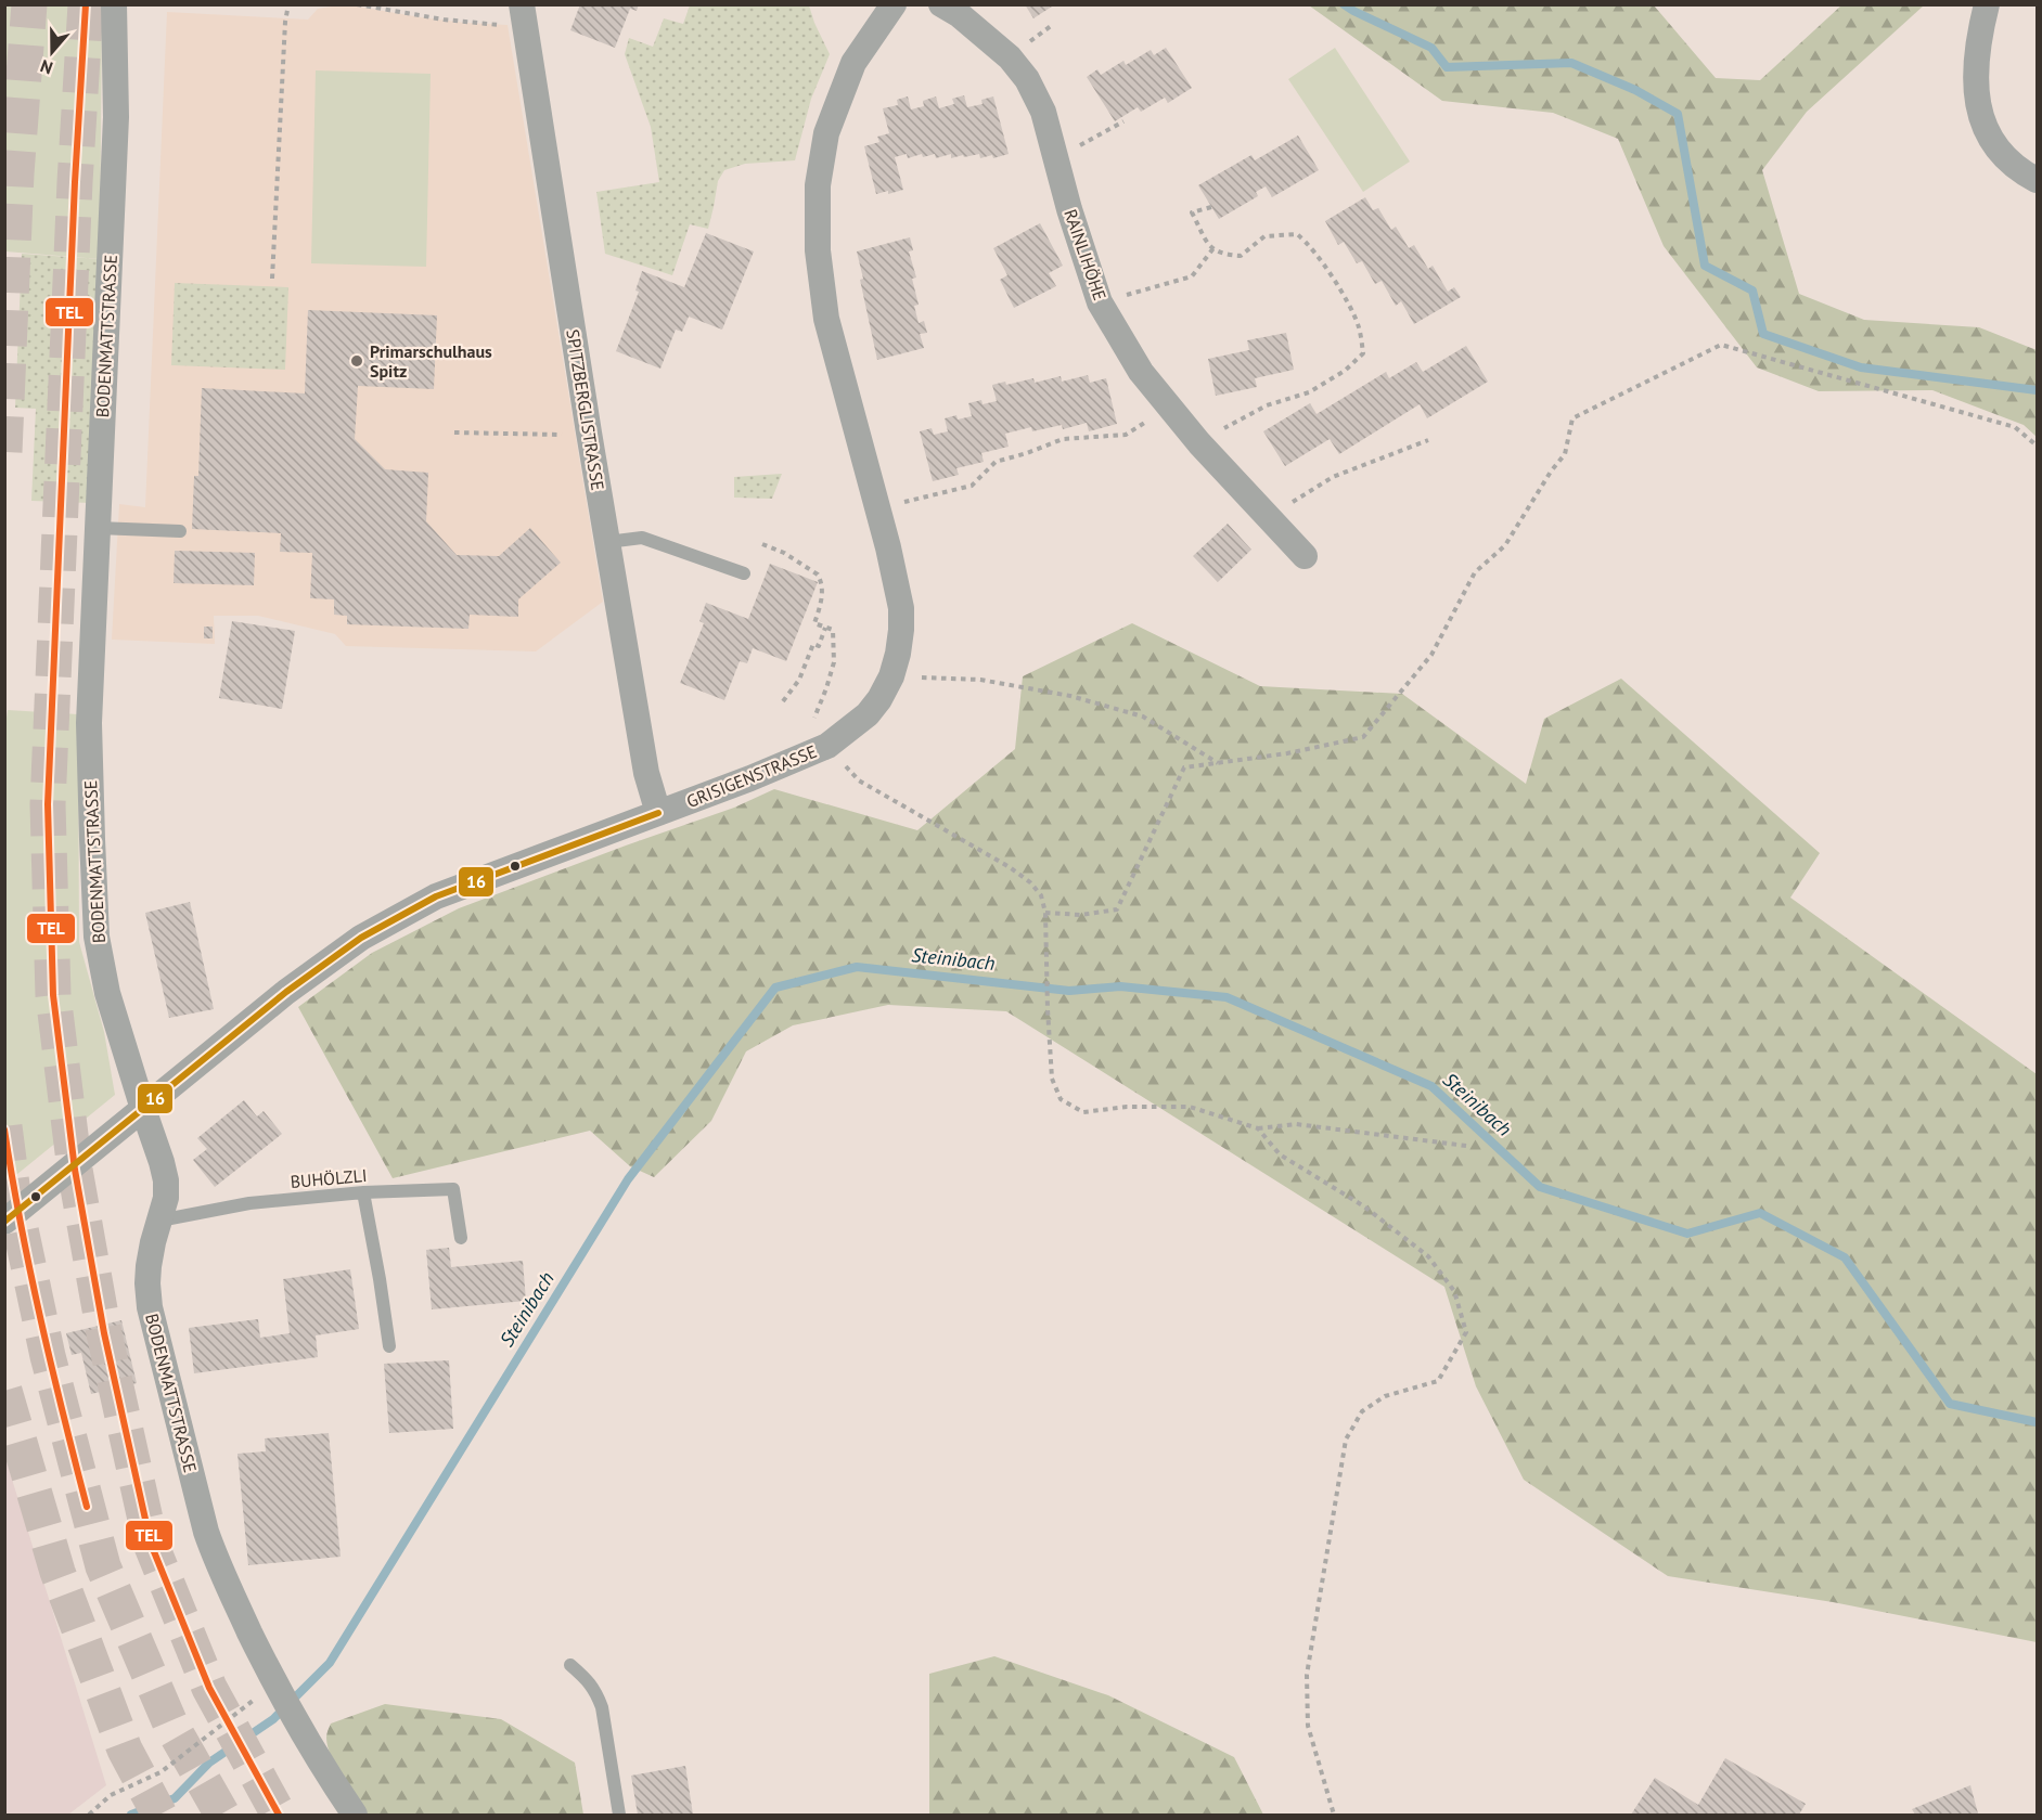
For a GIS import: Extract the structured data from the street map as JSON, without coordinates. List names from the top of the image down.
{
  "streets": {
    "street": [
      "RAINLIHÖHE",
      "BODENMATTSTRASSE",
      "SPITZBERGLISTRASSE",
      "GRISIGENSTRASSE"
    ],
    "lane": ["BUHÖLZLI"]
  },
  "crossings": [
    ["BODENMATTSTRASSE", "GRISIGENSTRASSE"],
    ["BODENMATTSTRASSE", "BUHÖLZLI"],
    ["SPITZBERGLISTRASSE", "GRISIGENSTRASSE"]
  ],
  "water": ["Steinibach"],
  "places": ["Primarschulhaus Spitz"],
  "lines": ["transit line TEL", "transit line 16"],
  "north": "bottom"
}
